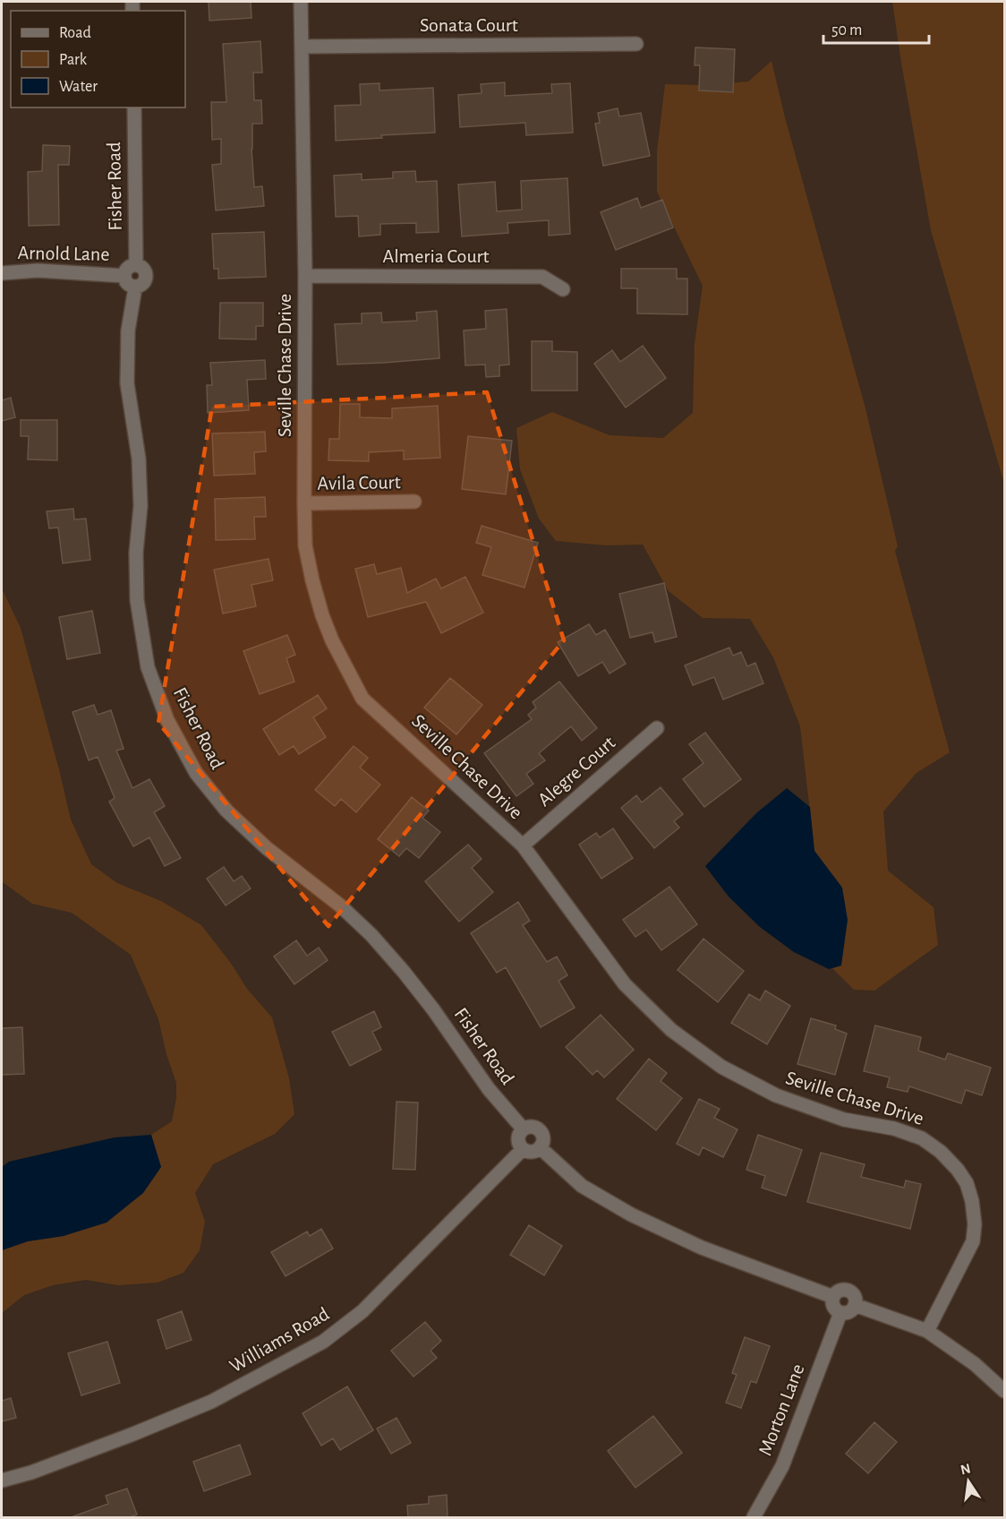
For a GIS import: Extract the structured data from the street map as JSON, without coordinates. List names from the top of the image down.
{
  "streets": {
    "street": [
      "Sonata Court",
      "Fisher Road",
      "Arnold Lane",
      "Almeria Court",
      "Seville Chase Drive",
      "Avila Court",
      "Alegre Court",
      "Williams Road",
      "Morton Lane"
    ]
  },
  "crossings": [
    ["Sonata Court", "Seville Chase Drive"],
    ["Fisher Road", "Arnold Lane"],
    ["Fisher Road", "Williams Road"],
    ["Almeria Court", "Seville Chase Drive"],
    ["Seville Chase Drive", "Avila Court"],
    ["Seville Chase Drive", "Alegre Court"]
  ],
  "legend": ["Road", "Park", "Water"],
  "scale_bar": "50 m",
  "north": "top"
}
